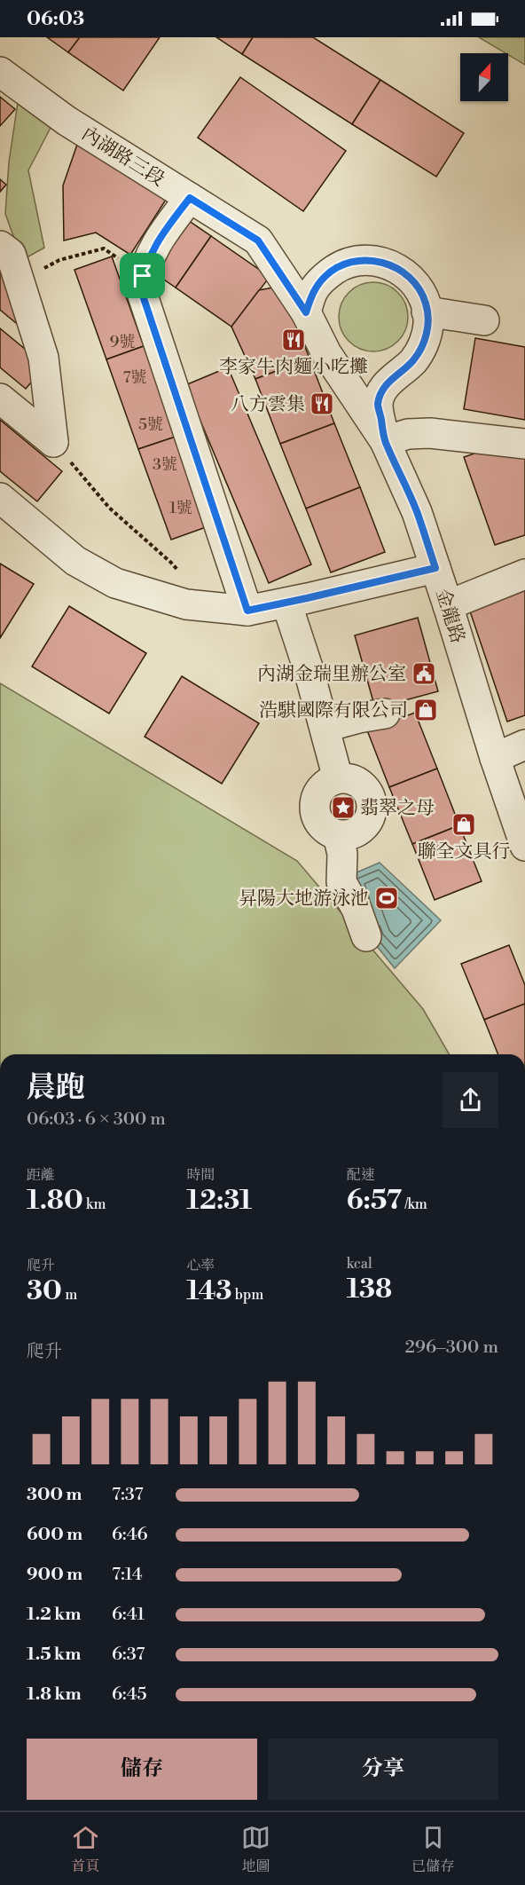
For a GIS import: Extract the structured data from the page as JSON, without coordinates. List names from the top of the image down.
{
  "streets": {
    "street": ["內湖路三段", "金龍路"]
  },
  "crossings": [
    ["內湖路三段", "金龍路"]
  ],
  "places": {
    "restaurant": ["李家牛肉麵小吃攤", "八方雲集"],
    "public building": ["內湖金瑞里辦公室"],
    "shop": ["浩騏國際有限公司", "聯全文具行"],
    "place": ["翡翠之母"],
    "sports": ["昇陽大地游泳池"]
  },
  "house_numbers": [
    "9號",
    "7號",
    "5號",
    "3號",
    "1號"
  ],
  "north": "top",
  "page": {
    "status": "06:03",
    "heading": ["晨跑", "06:03 · 6 × 300 m"],
    "stats": [
      ["距離", "1.80 km"],
      ["時間", "12:31"],
      ["配速", "6:57 /km"],
      ["爬升", "30 m"],
      ["心率", "143 bpm"],
      ["kcal", "138"]
    ],
    "chart": ["爬升", "296–300 m"],
    "list": [
      {
        "name": "300 m",
        "note": "7:37"
      },
      {
        "name": "600 m",
        "note": "6:46"
      },
      {
        "name": "900 m",
        "note": "7:14"
      },
      {
        "name": "1.2 km",
        "note": "6:41"
      },
      {
        "name": "1.5 km",
        "note": "6:37"
      },
      {
        "name": "1.8 km",
        "note": "6:45"
      }
    ],
    "buttons": ["儲存", "分享"],
    "tabs": ["首頁", "地圖", "已儲存"]
  }
}
